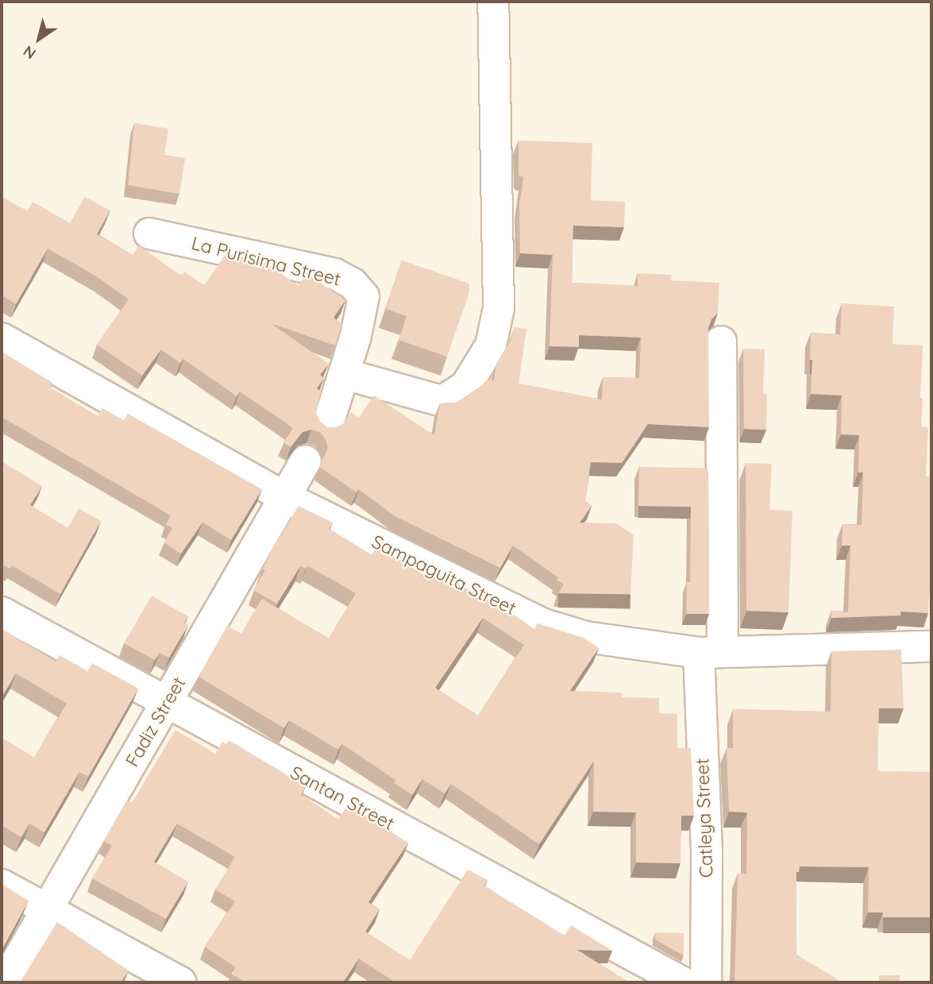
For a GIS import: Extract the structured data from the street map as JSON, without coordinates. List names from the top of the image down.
{
  "streets": {
    "street": [
      "La Purisima Street",
      "Sampaguita Street",
      "Fadiz Street",
      "Santan Street",
      "Catleya Street"
    ]
  },
  "crossings": [
    ["Sampaguita Street", "Fadiz Street"],
    ["Sampaguita Street", "Catleya Street"],
    ["Fadiz Street", "Santan Street"]
  ],
  "north": "bottom left"
}
